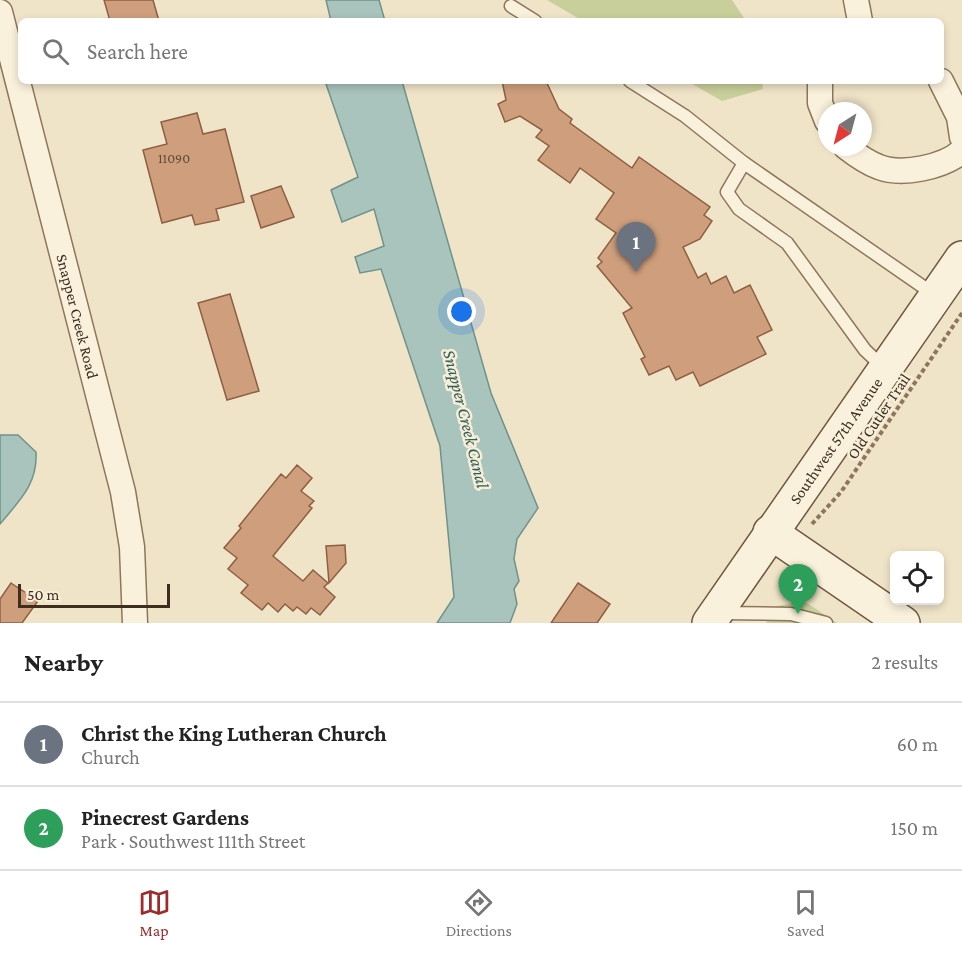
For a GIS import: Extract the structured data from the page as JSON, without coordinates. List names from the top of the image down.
{
  "streets": {
    "main road": ["Southwest 57th Avenue"],
    "street": ["Snapper Creek Road"],
    "path": ["Old Cutler Trail"]
  },
  "crossings": [
    ["Old Cutler Trail", "Southwest 57th Avenue"]
  ],
  "water": ["Snapper Creek Canal"],
  "house_numbers": ["11090"],
  "scale_bar": "50 m",
  "north": "bottom left",
  "page": {
    "search": "Search here",
    "pins": ["1", "2"],
    "scale": "50 m",
    "heading": ["Nearby", "2 results"],
    "list": [
      {
        "mark": "1",
        "name": "Christ the King Lutheran Church",
        "note": "Church",
        "value": "60 m"
      },
      {
        "mark": "2",
        "name": "Pinecrest Gardens",
        "note": "Park · Southwest 111th Street",
        "value": "150 m"
      }
    ],
    "nav": ["Map", "Directions", "Saved"]
  }
}
